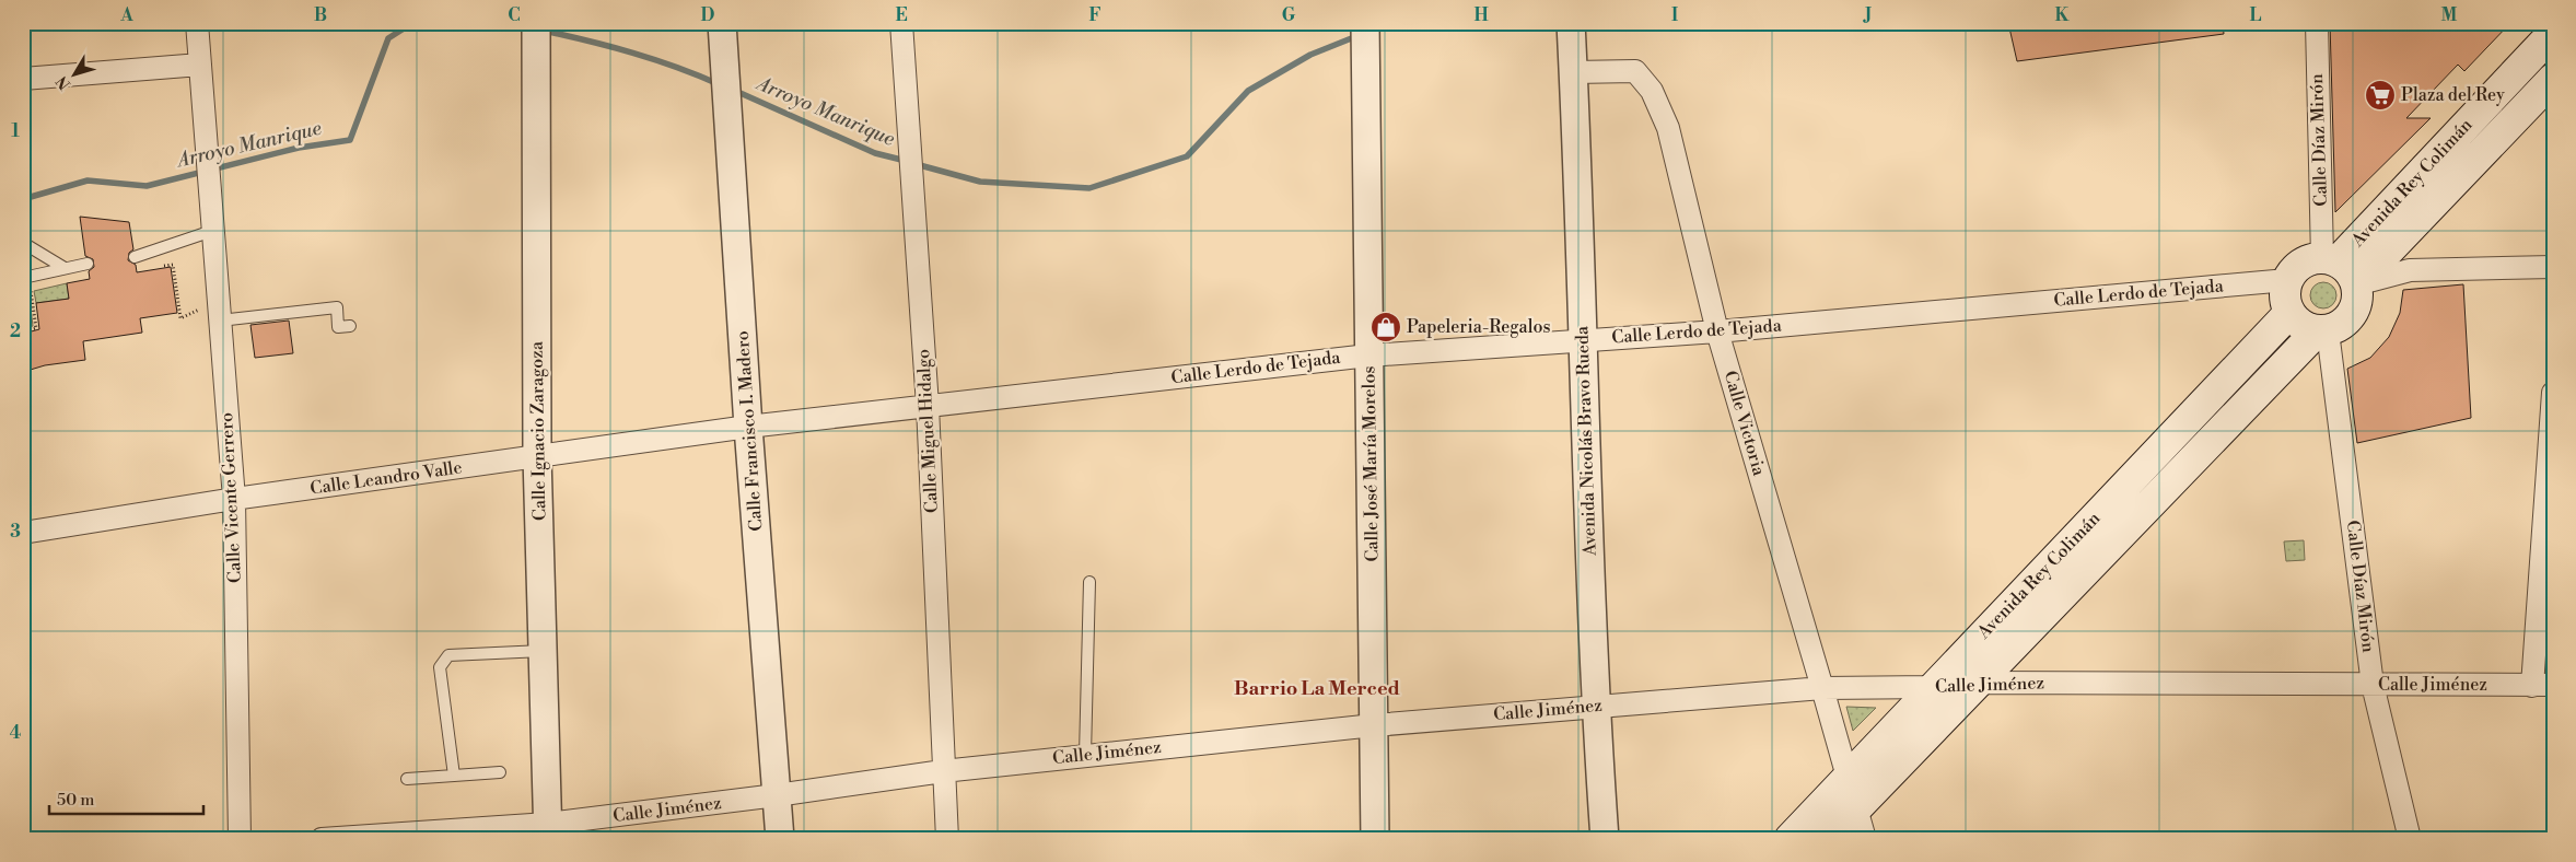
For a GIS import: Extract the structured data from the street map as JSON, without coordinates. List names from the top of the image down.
{
  "streets": {
    "main road": ["Avenida Rey Colimán"],
    "street": [
      "Calle Díaz Mirón",
      "Calle Lerdo de Tejada",
      "Calle Victoria",
      "Calle Ignacio Zaragoza",
      "Calle Francisco I. Madero",
      "Calle Miguel Hidalgo",
      "Avenida Nicolás Bravo Rueda",
      "Calle José María Morelos",
      "Calle Leandro Valle",
      "Calle Vicente Gerrero",
      "Calle Jiménez"
    ]
  },
  "crossings": [
    ["Calle Díaz Mirón", "Avenida Rey Colimán"],
    ["Calle Díaz Mirón", "Calle Lerdo de Tejada"],
    ["Calle Díaz Mirón", "Calle Jiménez"],
    ["Avenida Rey Colimán", "Calle Lerdo de Tejada"],
    ["Avenida Rey Colimán", "Calle Victoria"],
    ["Avenida Rey Colimán", "Calle Jiménez"],
    ["Calle Lerdo de Tejada", "Calle Victoria"],
    ["Calle Lerdo de Tejada", "Calle Francisco I. Madero"],
    ["Calle Lerdo de Tejada", "Calle Miguel Hidalgo"],
    ["Calle Lerdo de Tejada", "Avenida Nicolás Bravo Rueda"],
    ["Calle Lerdo de Tejada", "Calle José María Morelos"],
    ["Calle Lerdo de Tejada", "Calle Leandro Valle"],
    ["Calle Victoria", "Avenida Nicolás Bravo Rueda"],
    ["Calle Victoria", "Calle Jiménez"],
    ["Calle Ignacio Zaragoza", "Calle Leandro Valle"],
    ["Calle Ignacio Zaragoza", "Calle Jiménez"],
    ["Calle Francisco I. Madero", "Calle Leandro Valle"],
    ["Calle Francisco I. Madero", "Calle Jiménez"],
    ["Calle Miguel Hidalgo", "Calle Jiménez"],
    ["Avenida Nicolás Bravo Rueda", "Calle Jiménez"],
    ["Calle José María Morelos", "Calle Jiménez"],
    ["Calle Leandro Valle", "Calle Vicente Gerrero"]
  ],
  "districts": ["Barrio La Merced"],
  "water": ["Arroyo Manrique"],
  "places": {
    "supermarket": ["Plaza del Rey"],
    "shop": ["Papeleria-Regalos"]
  },
  "scale_bar": "50 m",
  "north": "bottom left",
  "grid": {
    "columns": [
      "A",
      "B",
      "C",
      "D",
      "E",
      "F",
      "G",
      "H",
      "I",
      "J",
      "K",
      "L",
      "M"
    ],
    "rows": [
      "1",
      "2",
      "3",
      "4"
    ]
  }
}
